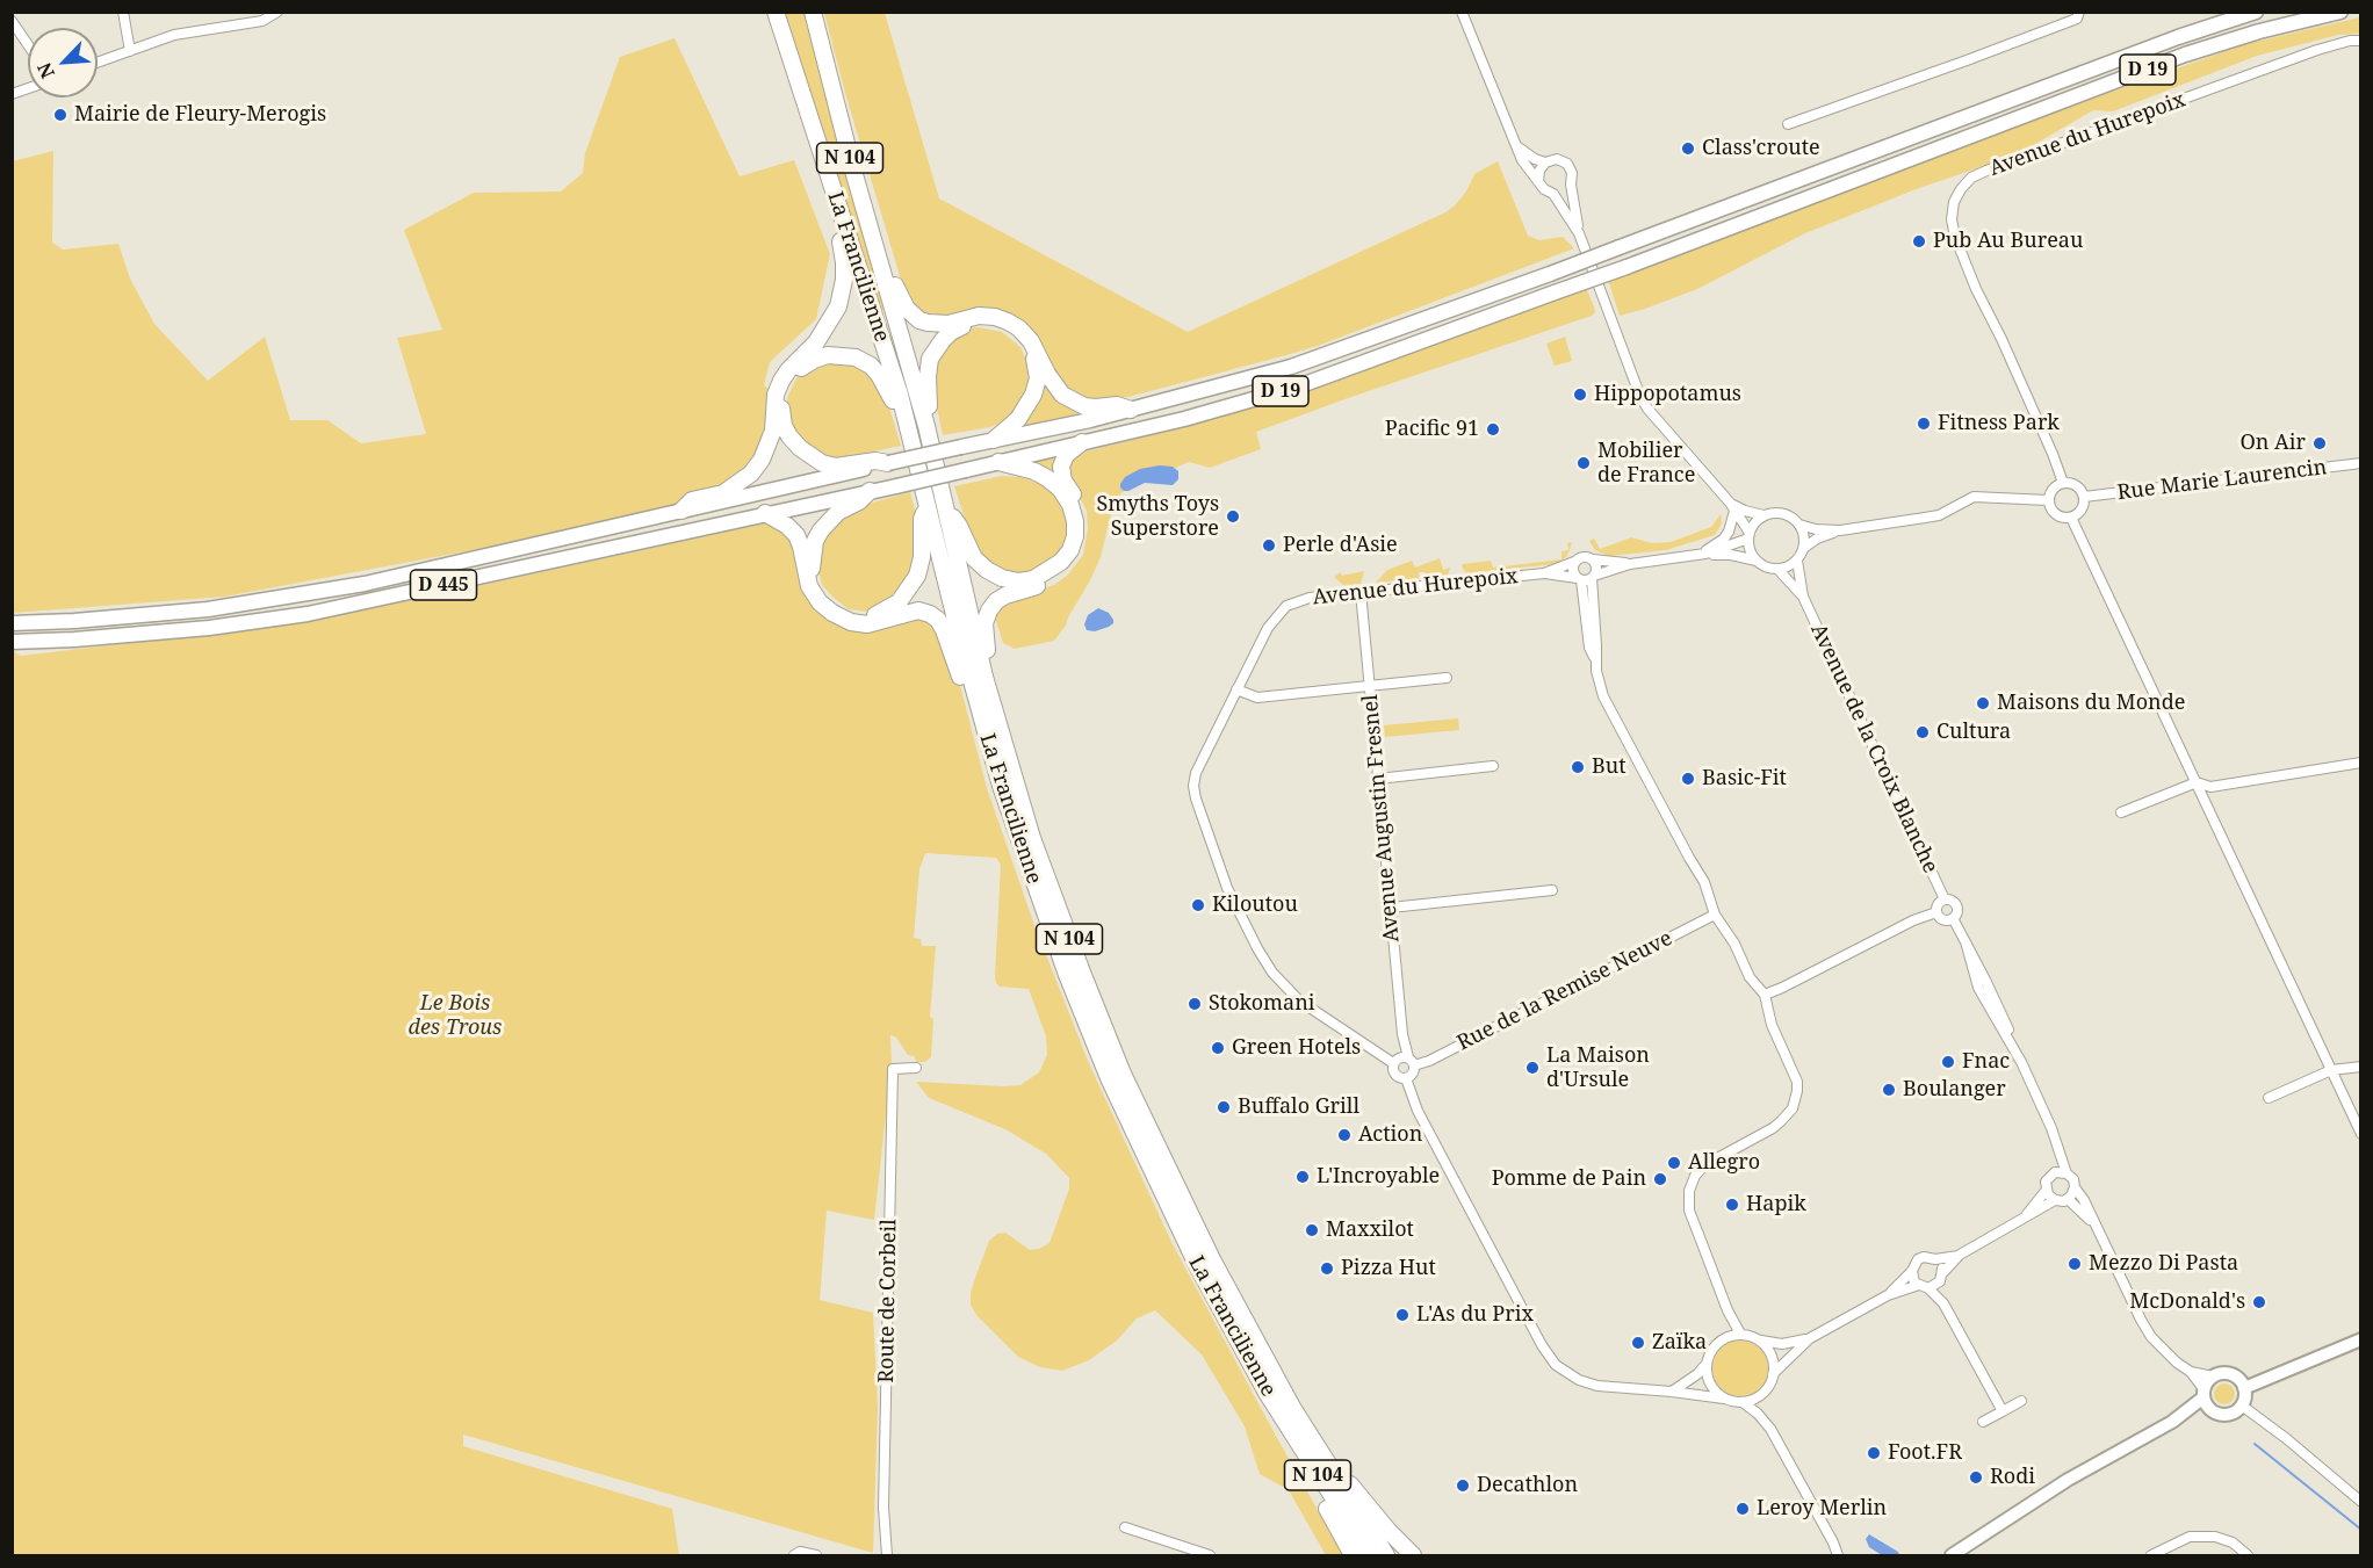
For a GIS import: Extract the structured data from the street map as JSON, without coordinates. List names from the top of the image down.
{
  "streets": {
    "highway": ["N 104", "La Francilienne"],
    "main road": ["D 19", "D 445"],
    "street": [
      "Avenue du Hurepoix",
      "Rue Marie Laurencin",
      "Avenue de la Croix Blanche",
      "Avenue Augustin Fresnel",
      "Rue de la Remise Neuve",
      "Route de Corbeil"
    ]
  },
  "crossings": [
    ["D 19", "D 445"],
    ["Avenue du Hurepoix", "Rue Marie Laurencin"],
    ["Avenue du Hurepoix", "Avenue Augustin Fresnel"],
    ["Avenue du Hurepoix", "Rue de la Remise Neuve"],
    ["Avenue Augustin Fresnel", "Rue de la Remise Neuve"]
  ],
  "parks": ["Le Bois des Trous"],
  "places": [
    "Mairie de Fleury-Merogis",
    "Class'croute",
    "Pub Au Bureau",
    "Hippopotamus",
    "Fitness Park",
    "Pacific 91",
    "On Air",
    "Mobilier de France",
    "Smyths Toys Superstore",
    "Perle d'Asie",
    "Maisons du Monde",
    "Cultura",
    "But",
    "Basic-Fit",
    "Kiloutou",
    "Stokomani",
    "Green Hotels",
    "Fnac",
    "La Maison d'Ursule",
    "Boulanger",
    "Buffalo Grill",
    "Action",
    "Allegro",
    "L'Incroyable",
    "Pomme de Pain",
    "Hapik",
    "Maxxilot",
    "Mezzo Di Pasta",
    "Pizza Hut",
    "McDonald's",
    "L'As du Prix",
    "Zaïka",
    "Foot.FR",
    "Rodi",
    "Decathlon",
    "Leroy Merlin"
  ],
  "north": "bottom left"
}
